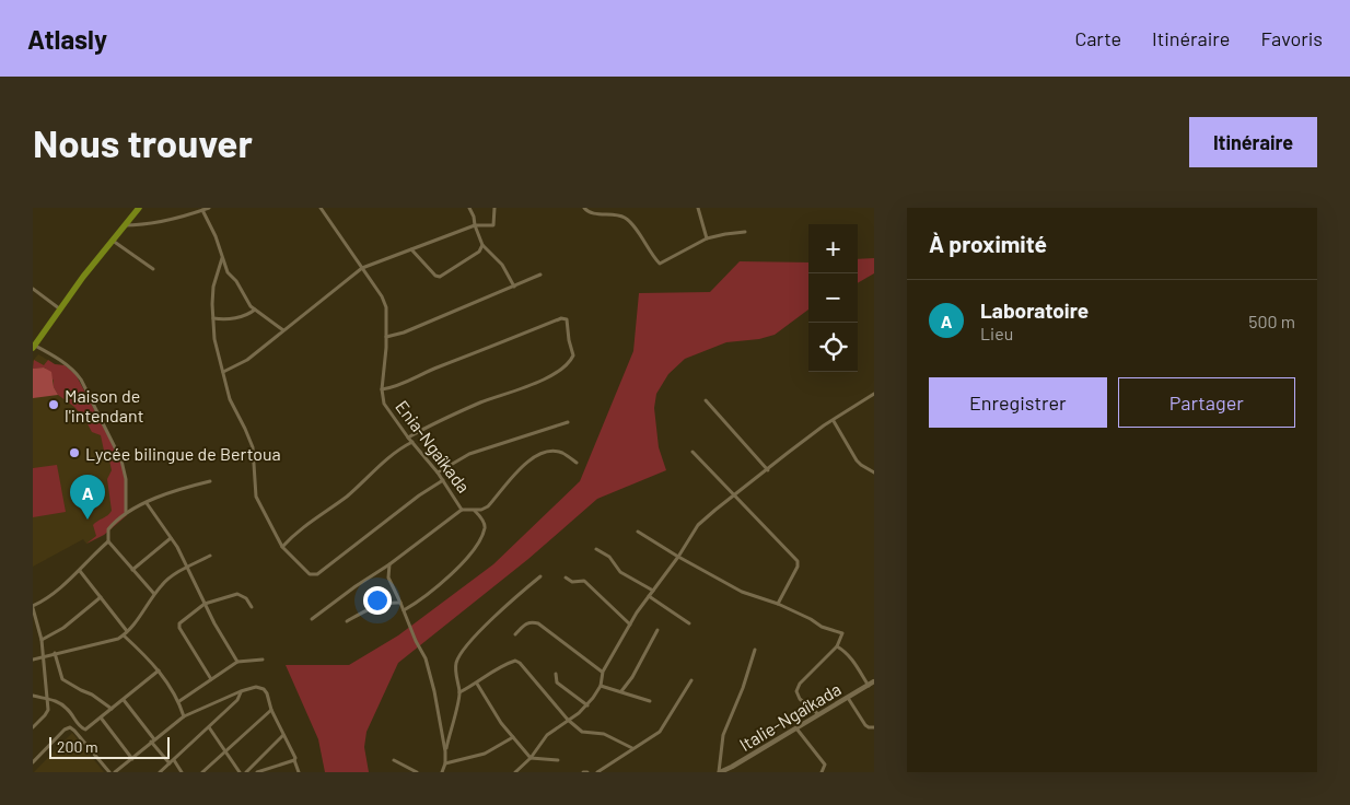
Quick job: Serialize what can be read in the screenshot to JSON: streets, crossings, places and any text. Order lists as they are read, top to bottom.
{
  "streets": {
    "street": ["Enia-Ngaîkada", "Italie-Ngaîkada"]
  },
  "places": ["Maison de l'intendant", "Lycée bilingue de Bertoua"],
  "scale_bar": "200 m",
  "page": {
    "header": "Atlasly",
    "nav": ["Carte", "Itinéraire", "Favoris"],
    "buttons": [
      "Itinéraire",
      ["Enregistrer", "Partager"]
    ],
    "title": "Nous trouver",
    "heading": "À proximité",
    "map_buttons": ["+", "−"],
    "list": [
      {
        "mark": "A",
        "name": "Laboratoire",
        "note": "Lieu",
        "value": "500 m"
      }
    ],
    "pins": "A",
    "scale": "200 m"
  }
}
